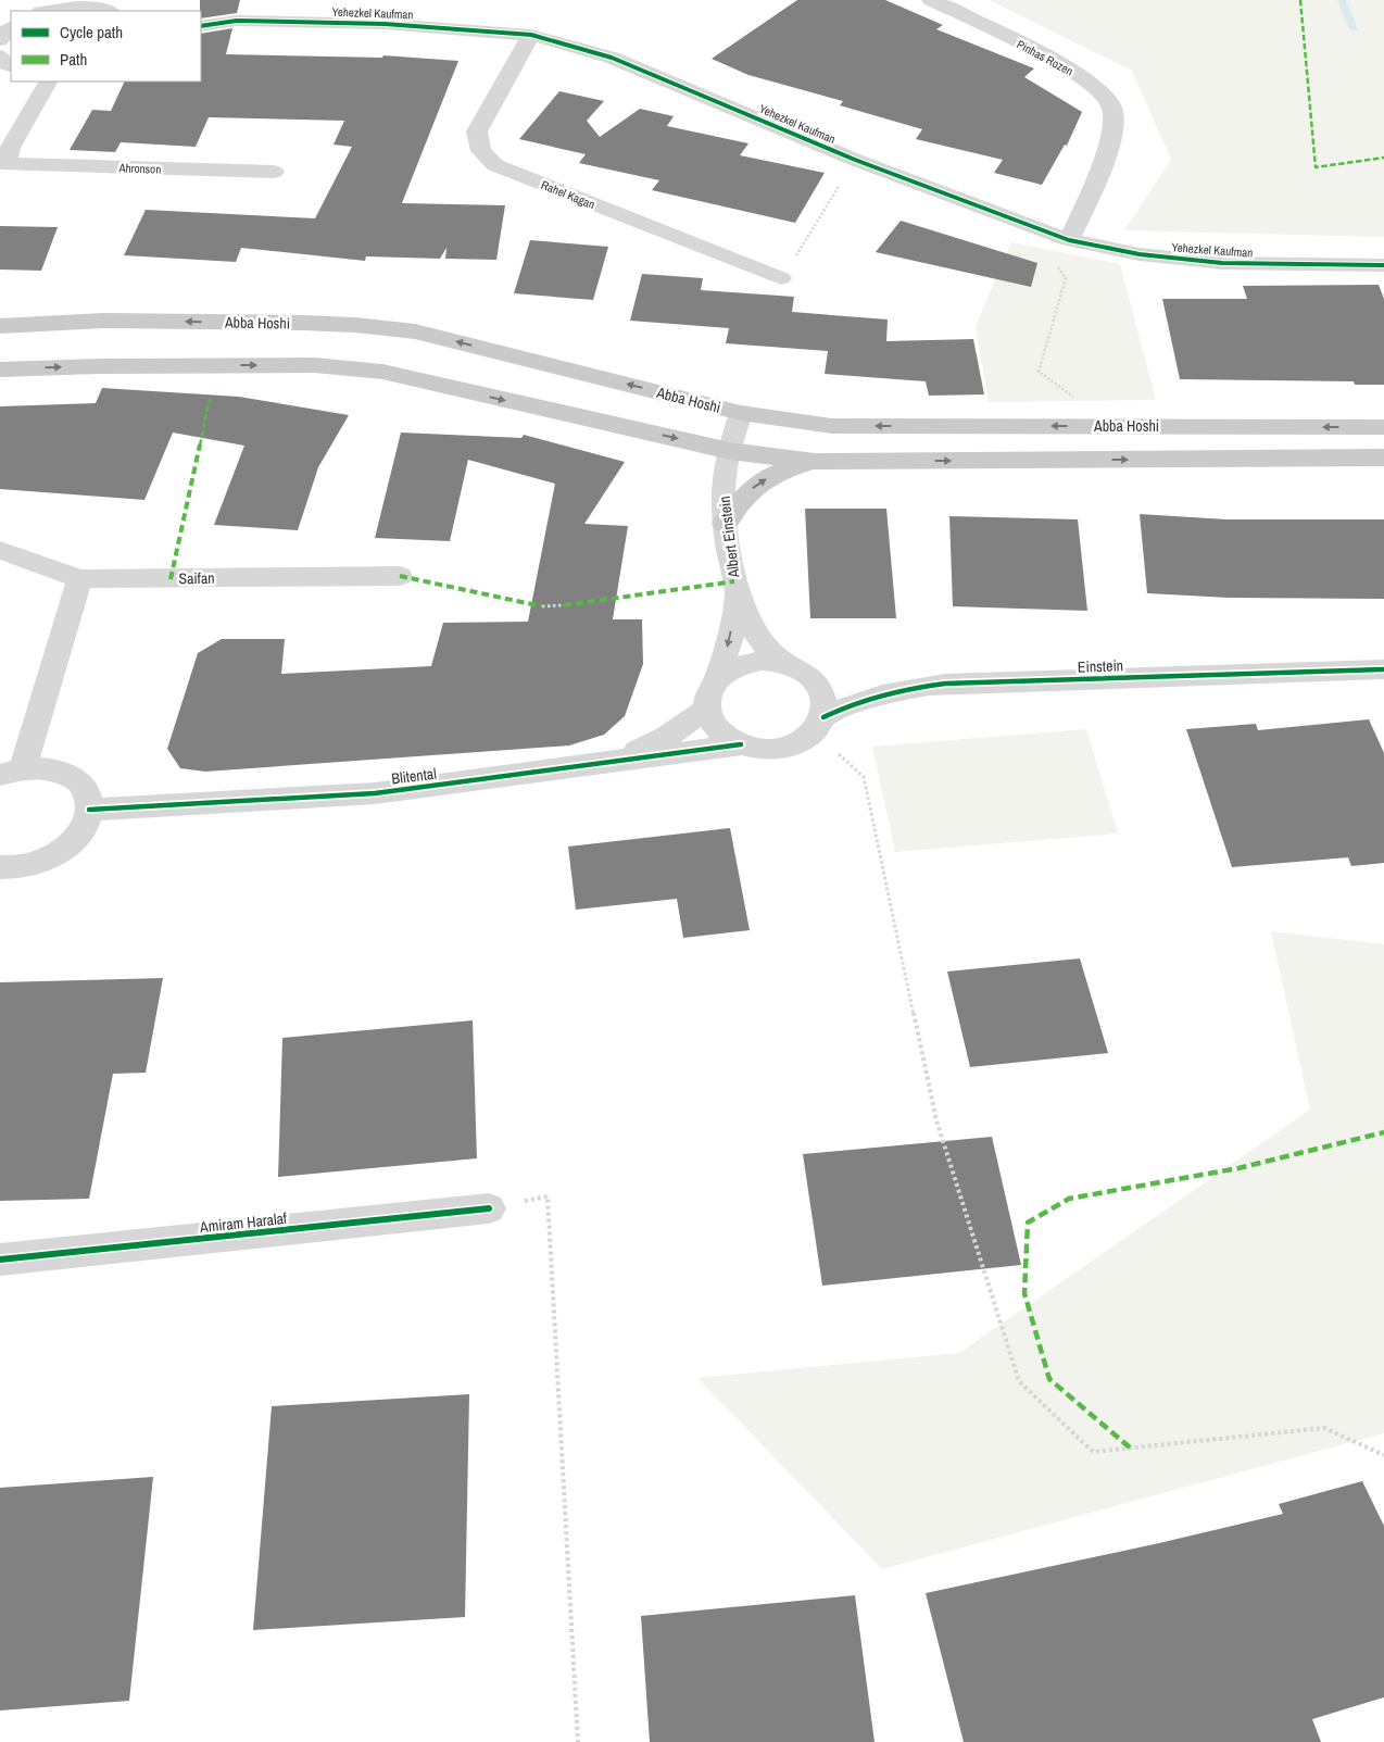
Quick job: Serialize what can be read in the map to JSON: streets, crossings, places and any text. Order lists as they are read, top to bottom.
{
  "streets": {
    "main road": ["Abba Hoshi"],
    "street": [
      "Yehezkel Kaufman",
      "Pinhas Rozen",
      "Ahronson",
      "Rahel Kagan",
      "Albert Einstein",
      "Saifan",
      "Einstein",
      "Blitental",
      "Amiram Haralaf"
    ]
  },
  "crossings": [
    ["Yehezkel Kaufman", "Pinhas Rozen"],
    ["Yehezkel Kaufman", "Rahel Kagan"],
    ["Abba Hoshi", "Albert Einstein"],
    ["Albert Einstein", "Einstein"],
    ["Albert Einstein", "Blitental"],
    ["Einstein", "Blitental"]
  ],
  "legend": ["Cycle path", "Path"]
}
